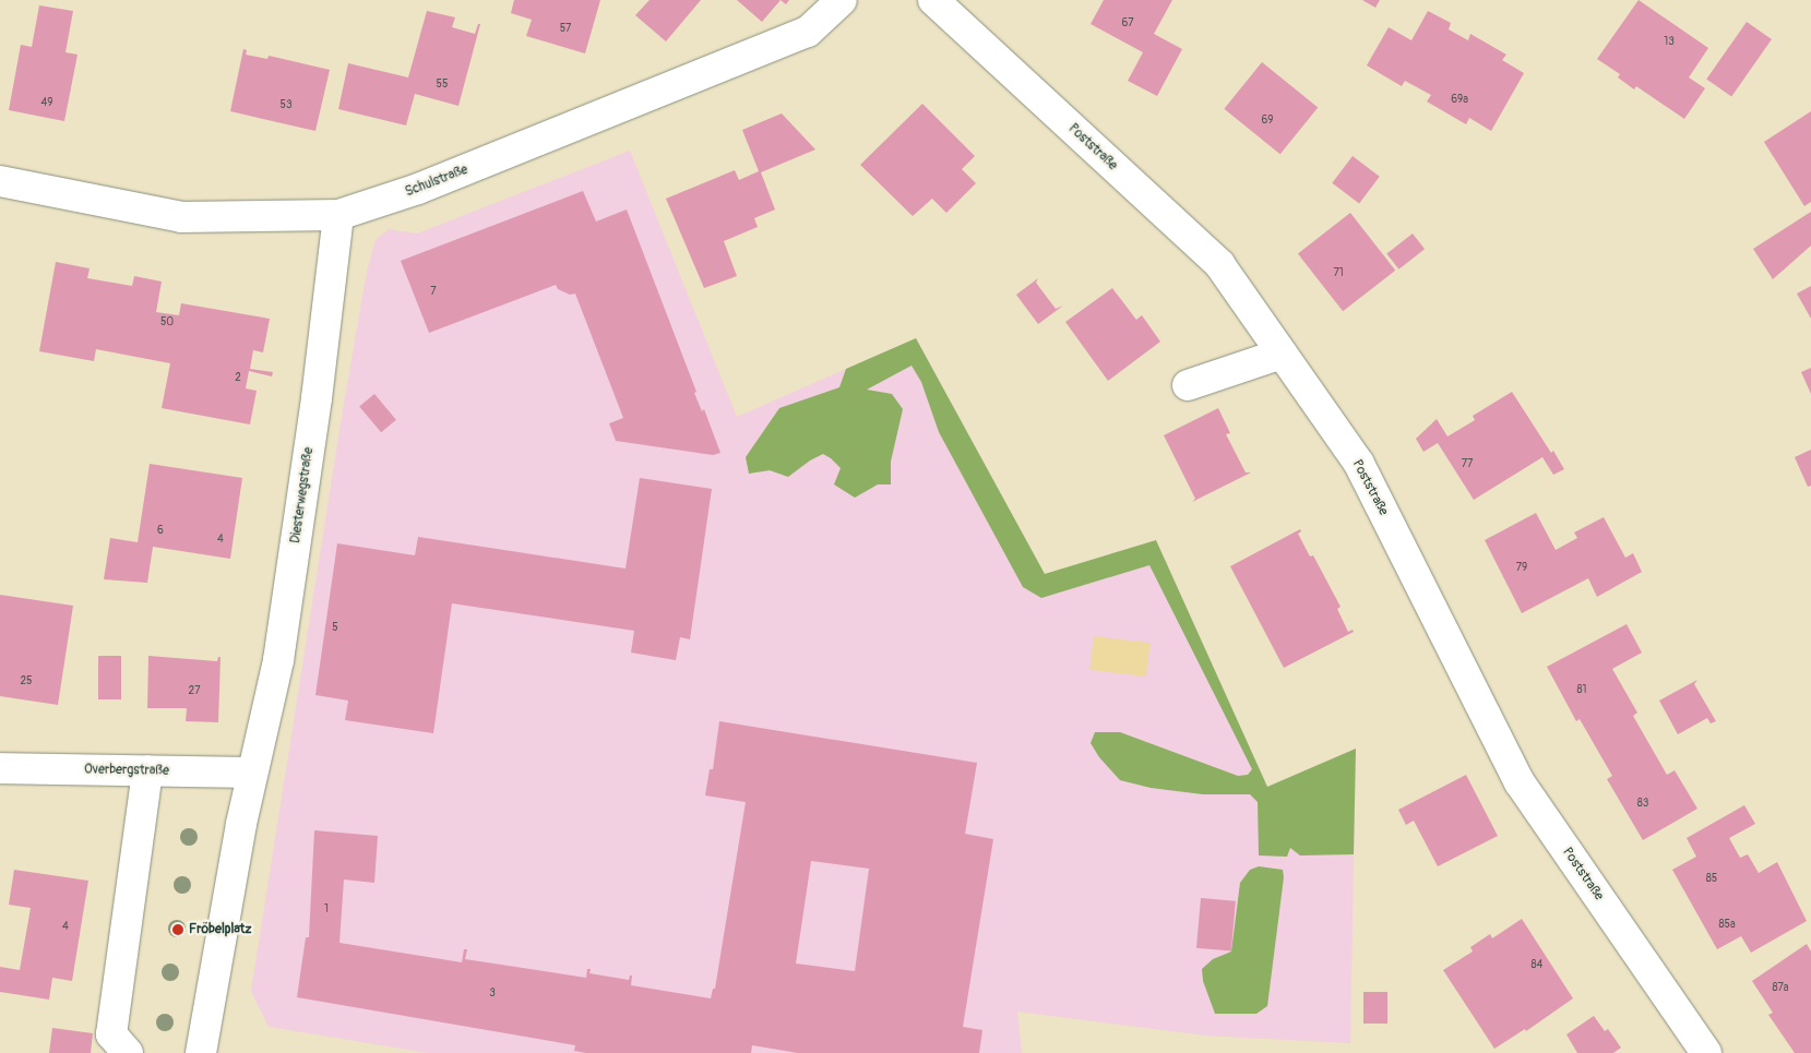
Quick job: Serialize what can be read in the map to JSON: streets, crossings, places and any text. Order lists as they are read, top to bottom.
{
  "streets": {
    "street": [
      "Poststraße",
      "Schulstraße",
      "Diesterwegstraße",
      "Overbergstraße"
    ]
  },
  "crossings": [
    ["Schulstraße", "Diesterwegstraße"],
    ["Diesterwegstraße", "Overbergstraße"]
  ],
  "places": ["Fröbelplatz"],
  "house_numbers": [
    "67",
    "57",
    "13",
    "55",
    "69a",
    "49",
    "53",
    "69",
    "71",
    "7",
    "50",
    "2",
    "77",
    "6",
    "4",
    "79",
    "5",
    "25",
    "81",
    "27",
    "83",
    "85",
    "1",
    "85a",
    "4",
    "84",
    "87a",
    "3"
  ]
}
